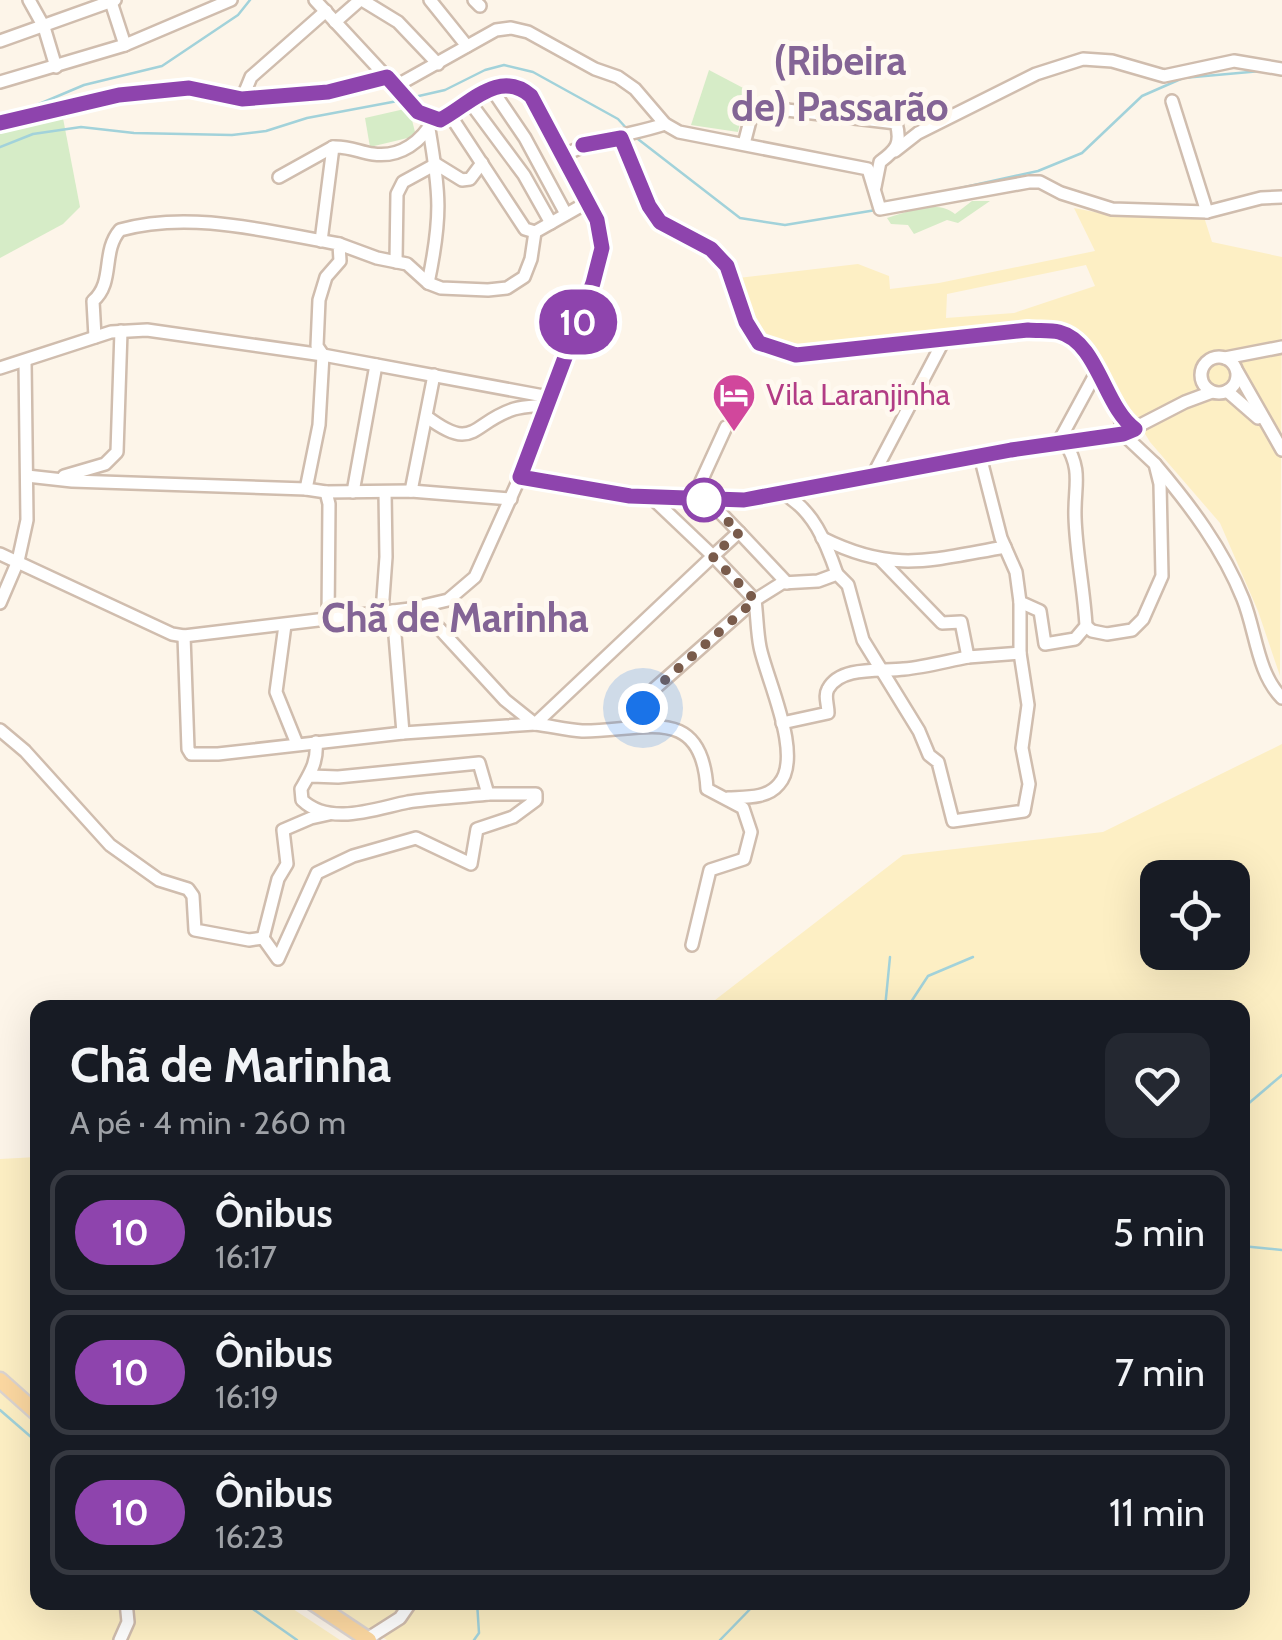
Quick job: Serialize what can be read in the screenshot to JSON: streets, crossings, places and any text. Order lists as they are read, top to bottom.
{
  "districts": ["(Ribeira de) Passarão", "Chã de Marinha"],
  "places": {
    "hotel": ["Vila Laranjinha"]
  },
  "lines": ["bus line 10"],
  "page": {
    "on_map": "10",
    "heading": ["Chã de Marinha", "A pé · 4 min · 260 m"],
    "list": [
      {
        "mark": "10",
        "name": "Ônibus",
        "note": "16:17",
        "value": "5 min"
      },
      {
        "mark": "10",
        "name": "Ônibus",
        "note": "16:19",
        "value": "7 min"
      },
      {
        "mark": "10",
        "name": "Ônibus",
        "note": "16:23",
        "value": "11 min"
      }
    ]
  }
}
